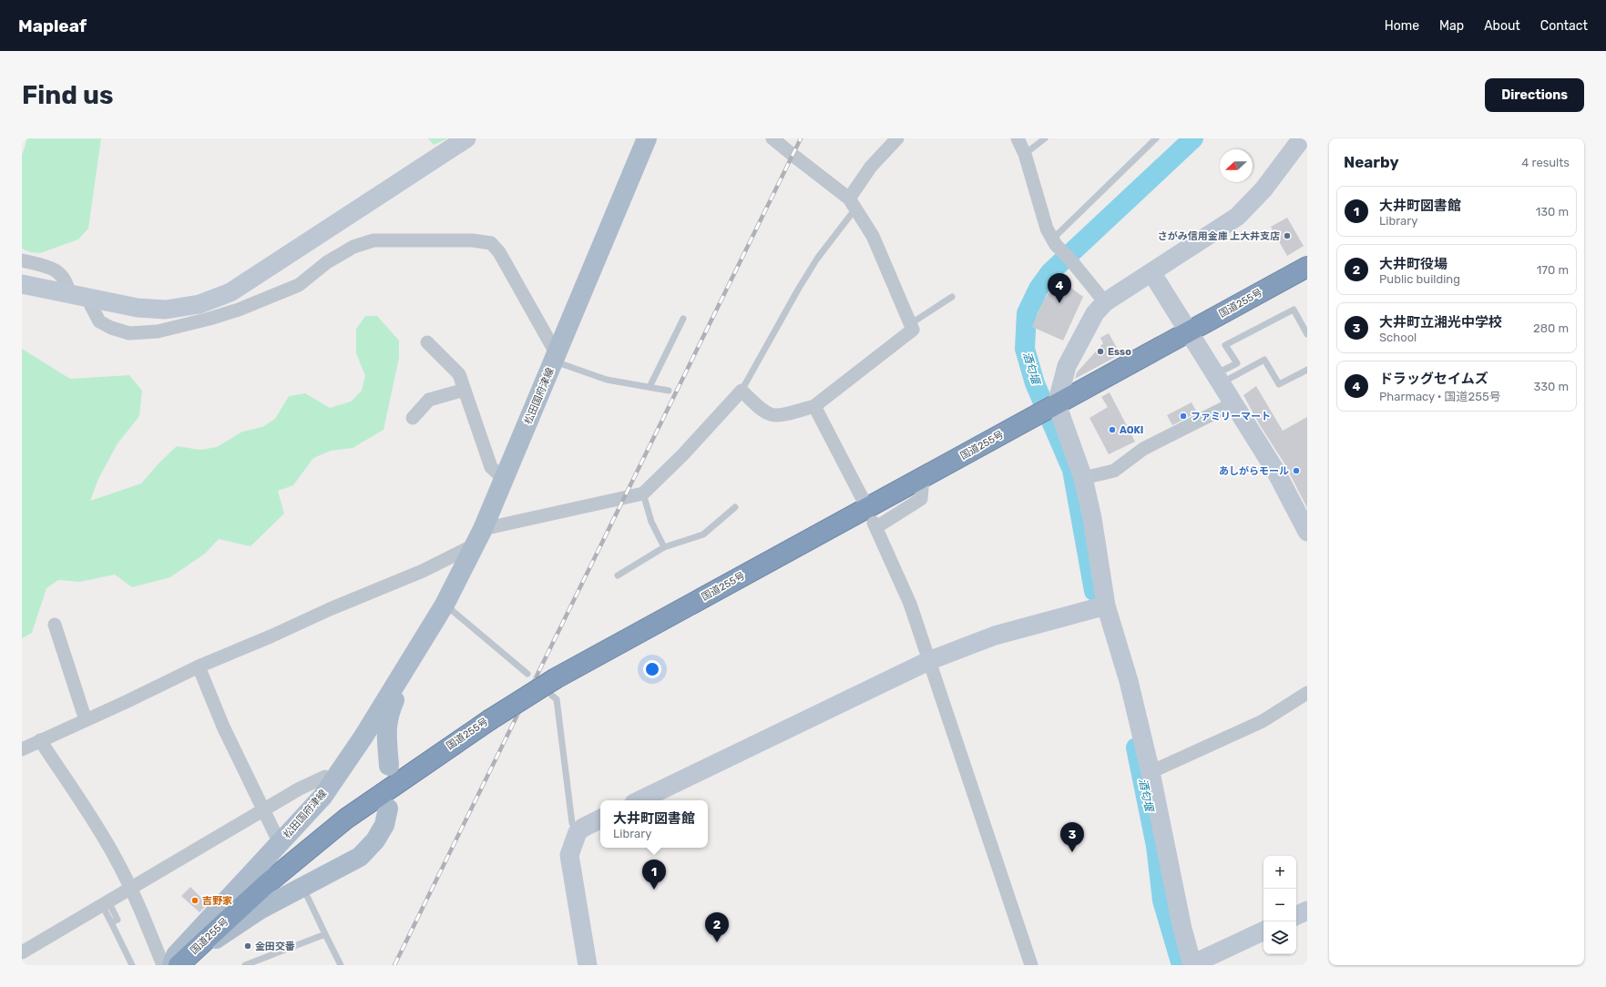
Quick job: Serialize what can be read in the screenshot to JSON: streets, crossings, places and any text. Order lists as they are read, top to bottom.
{
  "streets": {
    "highway": ["国道255号"],
    "main road": ["松田国府津線"]
  },
  "crossings": [
    ["国道255号", "松田国府津線"]
  ],
  "water": ["酒匂堰"],
  "places": [
    "さがみ信用金庫 上大井支店",
    "Esso",
    "ファミリーマート",
    "AOKI",
    "あしがらモール",
    "吉野家",
    "金田交番"
  ],
  "north": "left",
  "page": {
    "header": "Mapleaf",
    "nav": [
      "Home",
      "Map",
      "About",
      "Contact"
    ],
    "buttons": "Directions",
    "title": "Find us",
    "heading": ["Nearby", "4 results"],
    "list": [
      {
        "mark": "1",
        "name": "大井町図書館",
        "note": "Library",
        "value": "130 m"
      },
      {
        "mark": "2",
        "name": "大井町役場",
        "note": "Public building",
        "value": "170 m"
      },
      {
        "mark": "3",
        "name": "大井町立湘光中学校",
        "note": "School",
        "value": "280 m"
      },
      {
        "mark": "4",
        "name": "ドラッグセイムズ",
        "note": "Pharmacy · 国道255号",
        "value": "330 m"
      }
    ],
    "pins": [
      "4",
      "3",
      "1",
      "2"
    ],
    "popup": ["大井町図書館", "Library"],
    "map_buttons": ["+", "−"]
  }
}
